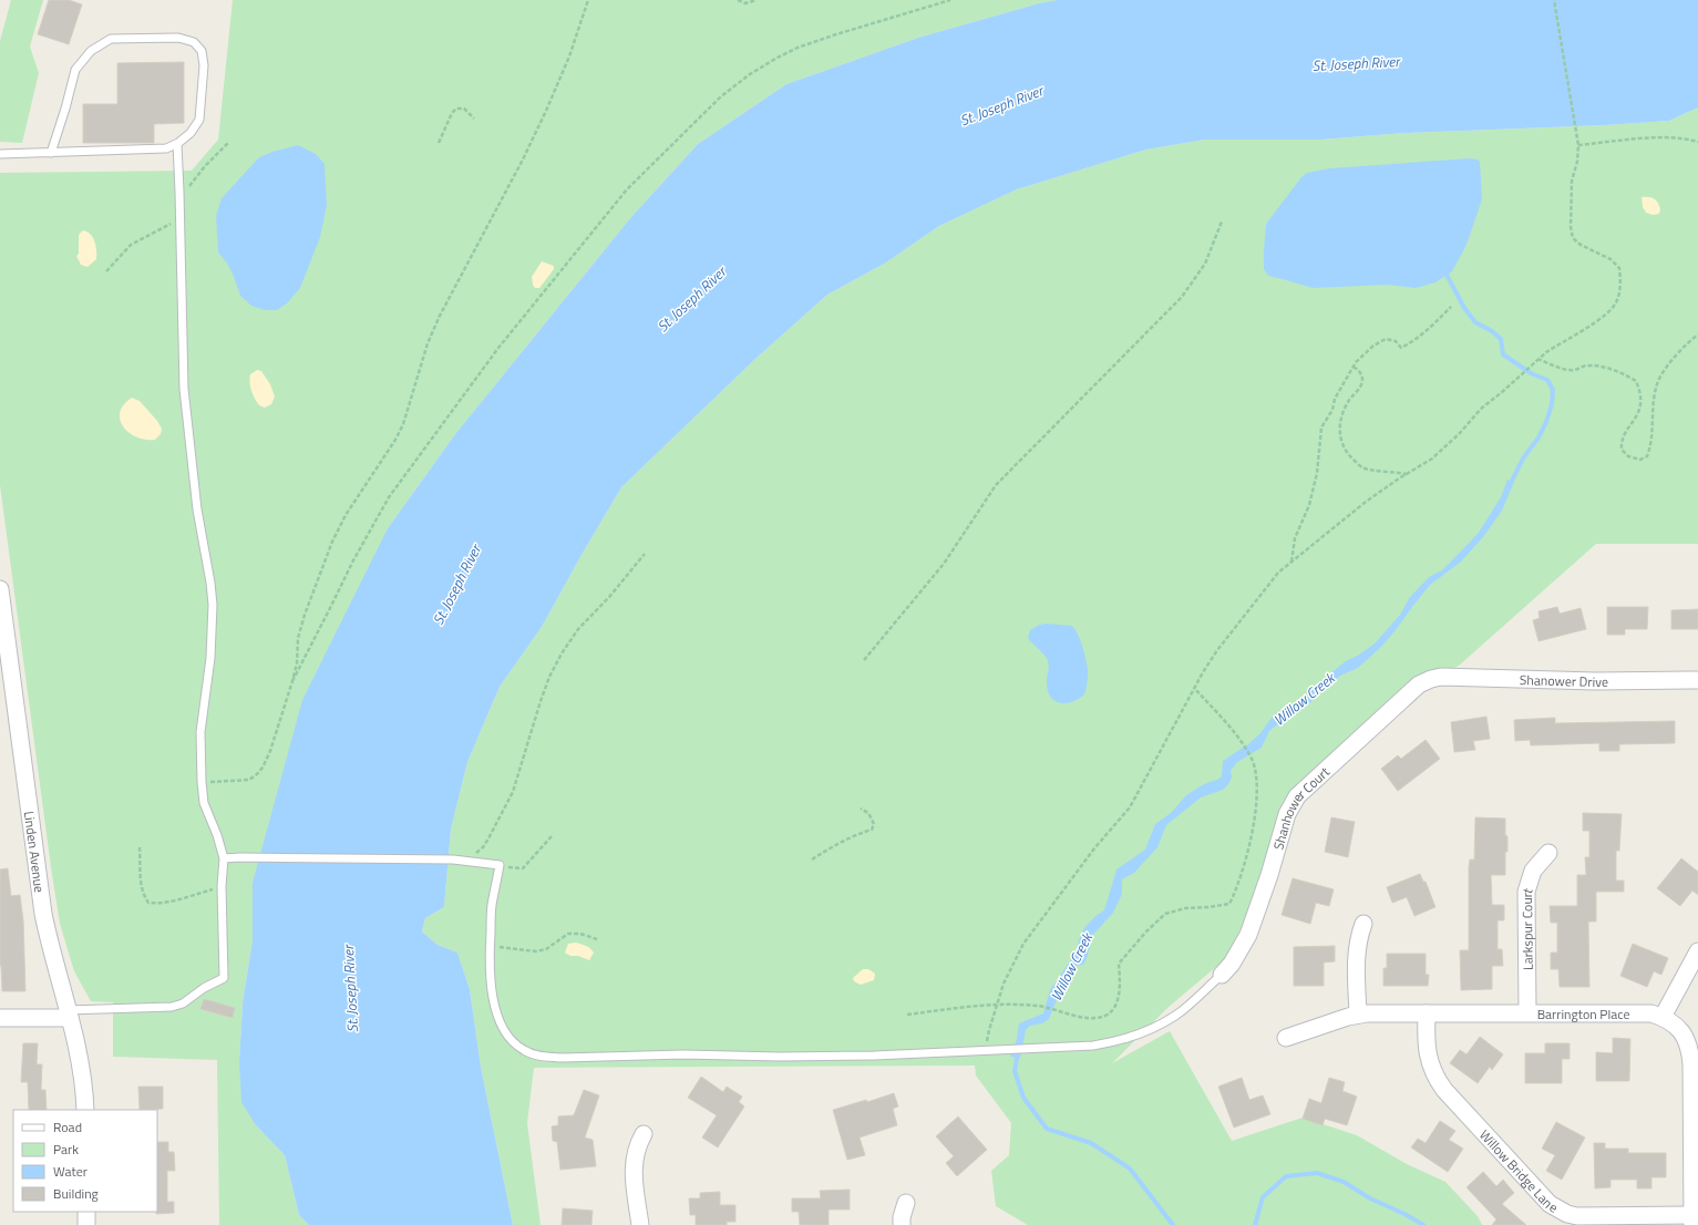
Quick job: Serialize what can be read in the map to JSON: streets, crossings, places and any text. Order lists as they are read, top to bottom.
{
  "streets": {
    "street": [
      "Shanower Drive",
      "Shanhower Court",
      "Linden Avenue",
      "Larkspur Court",
      "Barrington Place",
      "Willow Bridge Lane"
    ]
  },
  "crossings": [
    ["Shanower Drive", "Shanhower Court"],
    ["Larkspur Court", "Barrington Place"],
    ["Barrington Place", "Willow Bridge Lane"]
  ],
  "water": ["St. Joseph River", "Willow Creek"],
  "legend": [
    "Road",
    "Park",
    "Water",
    "Building"
  ]
}
